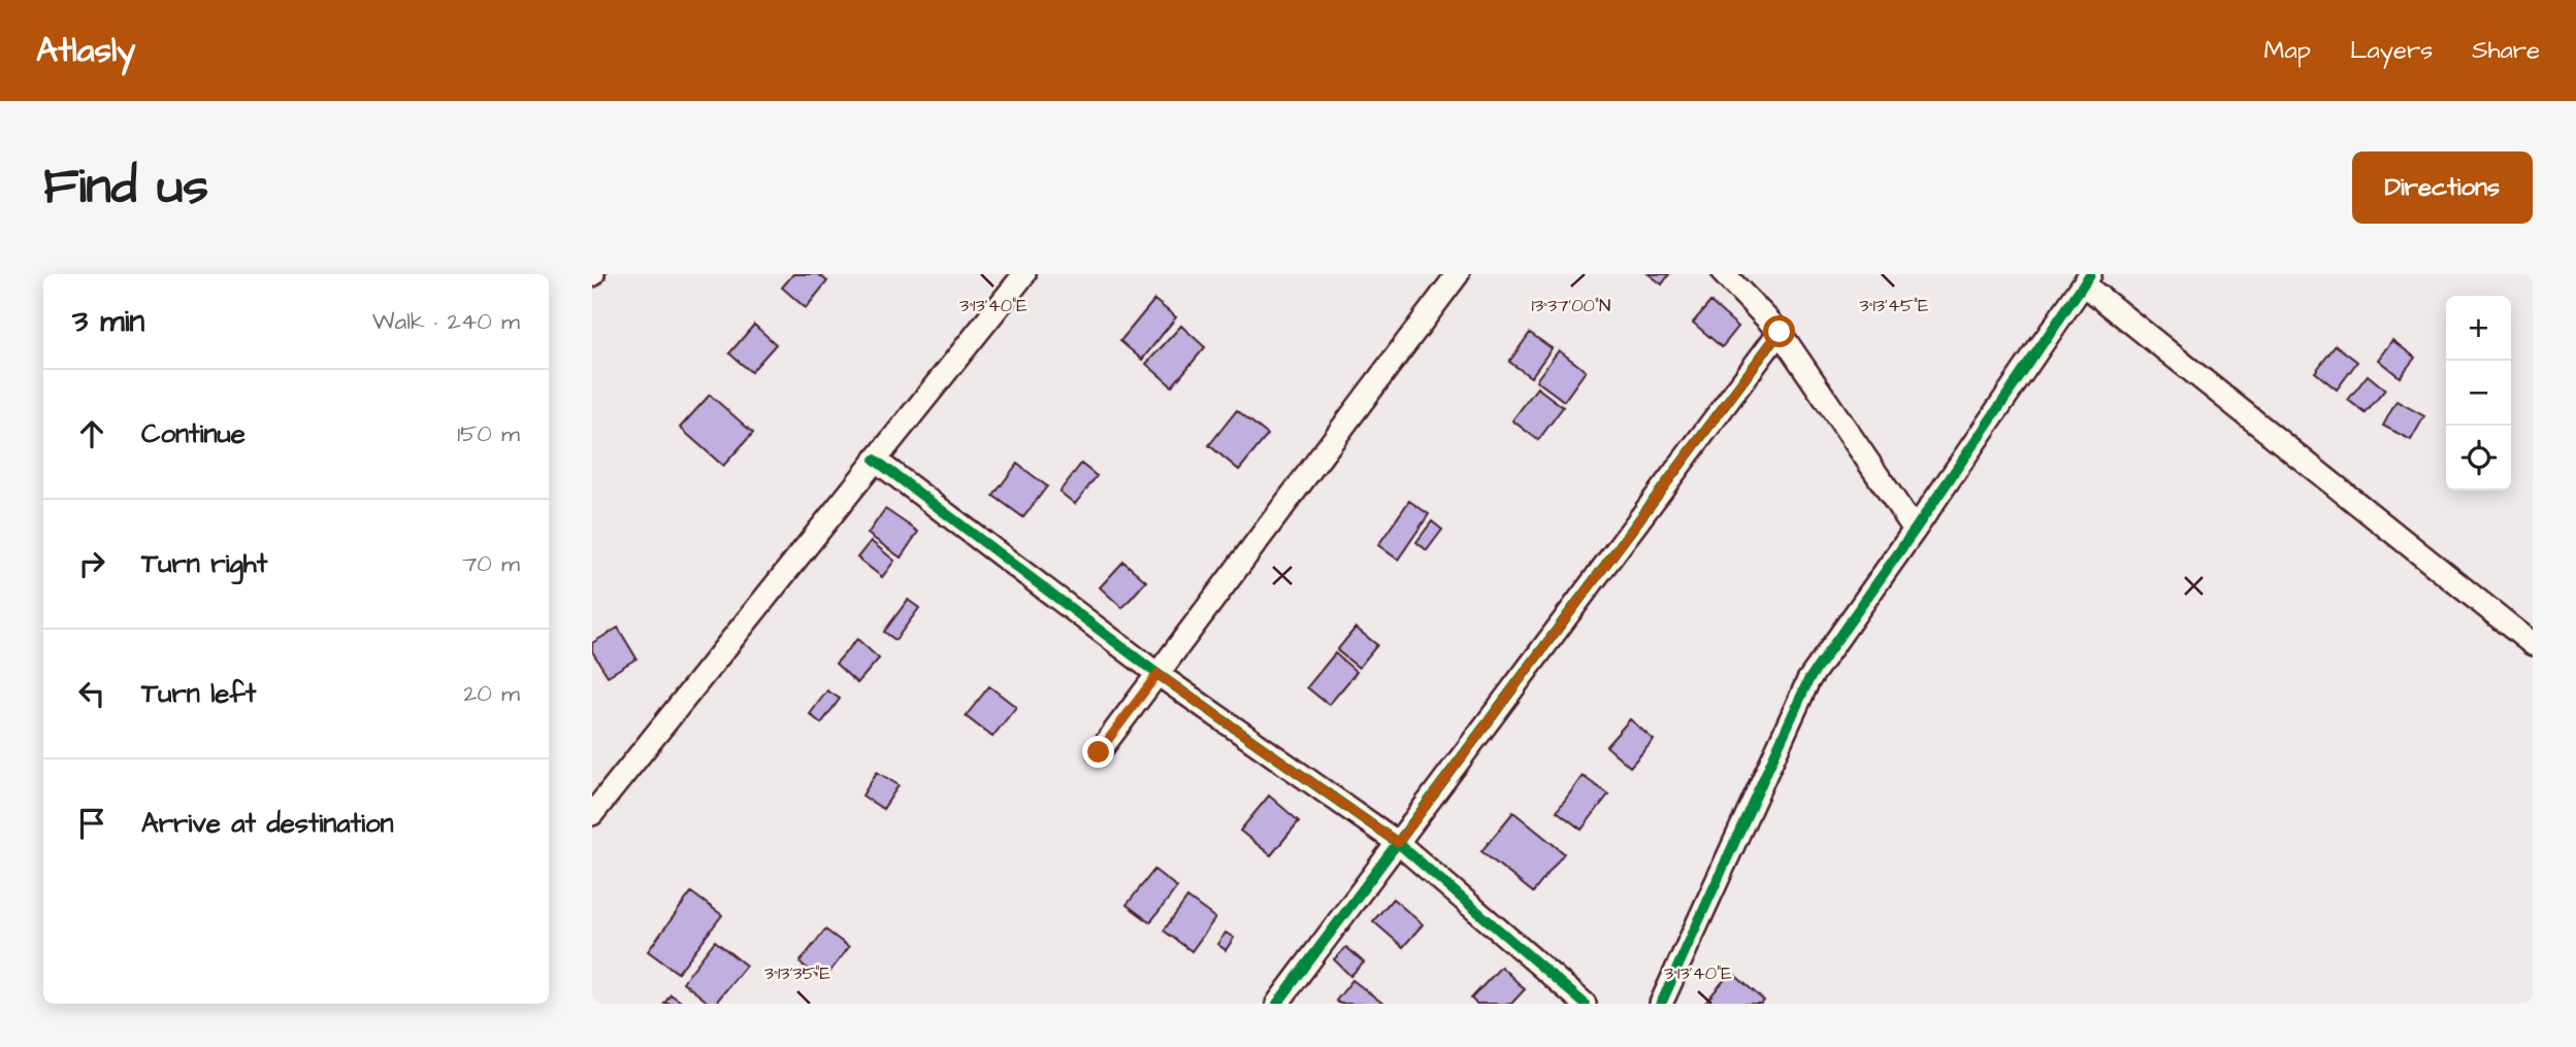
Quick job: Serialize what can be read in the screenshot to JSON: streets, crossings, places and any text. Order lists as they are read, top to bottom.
{
  "page": {
    "header": "Atlasly",
    "nav": ["Map", "Layers", "Share"],
    "buttons": "Directions",
    "title": "Find us",
    "heading": ["3 min", "Walk · 240 m"],
    "map_buttons": ["+", "−"],
    "list": [
      ["Continue", "150 m"],
      ["Turn right", "70 m"],
      ["Turn left", "20 m"],
      "Arrive at destination"
    ]
  },
  "coordinates": [
    "3°13'40\"E",
    "13°37'00\"N",
    "3°13'45\"E",
    "3°13'35\"E"
  ]
}
